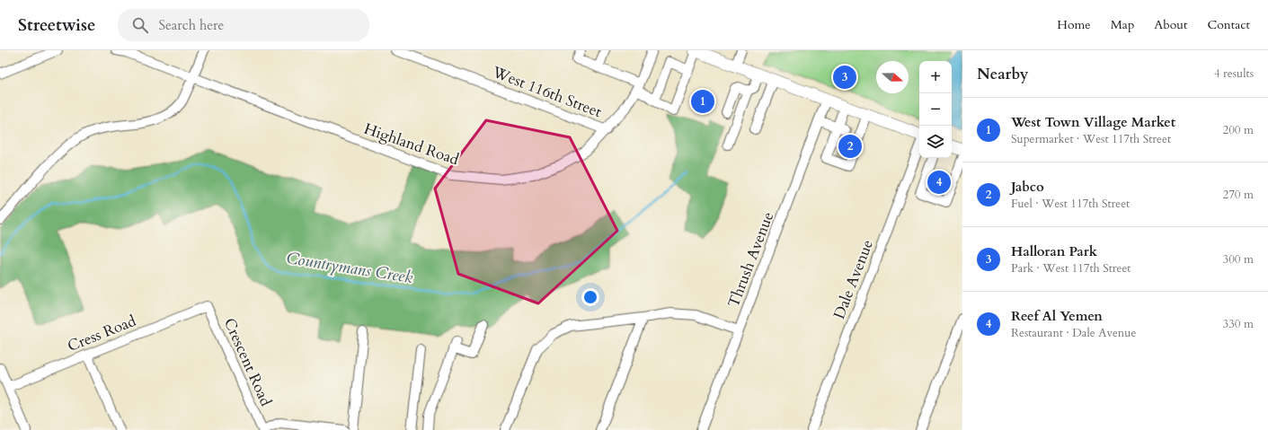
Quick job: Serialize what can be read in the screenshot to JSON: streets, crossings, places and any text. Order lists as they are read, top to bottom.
{
  "streets": {
    "street": [
      "West 116th Street",
      "Highland Road",
      "Thrush Avenue",
      "Dale Avenue",
      "Cress Road",
      "Crescent Road"
    ]
  },
  "crossings": [
    ["West 116th Street", "Highland Road"],
    ["Cress Road", "Crescent Road"]
  ],
  "water": ["Countrymans Creek"],
  "north": "right",
  "page": {
    "header": "Streetwise",
    "search": "Search here",
    "nav": [
      "Home",
      "Map",
      "About",
      "Contact"
    ],
    "heading": ["Nearby", "4 results"],
    "map_buttons": ["+", "−"],
    "pins": [
      "3",
      "1",
      "2",
      "4"
    ],
    "list": [
      {
        "mark": "1",
        "name": "West Town Village Market",
        "note": "Supermarket · West 117th Street",
        "value": "200 m"
      },
      {
        "mark": "2",
        "name": "Jabco",
        "note": "Fuel · West 117th Street",
        "value": "270 m"
      },
      {
        "mark": "3",
        "name": "Halloran Park",
        "note": "Park · West 117th Street",
        "value": "300 m"
      },
      {
        "mark": "4",
        "name": "Reef Al Yemen",
        "note": "Restaurant · Dale Avenue",
        "value": "330 m"
      }
    ]
  }
}
